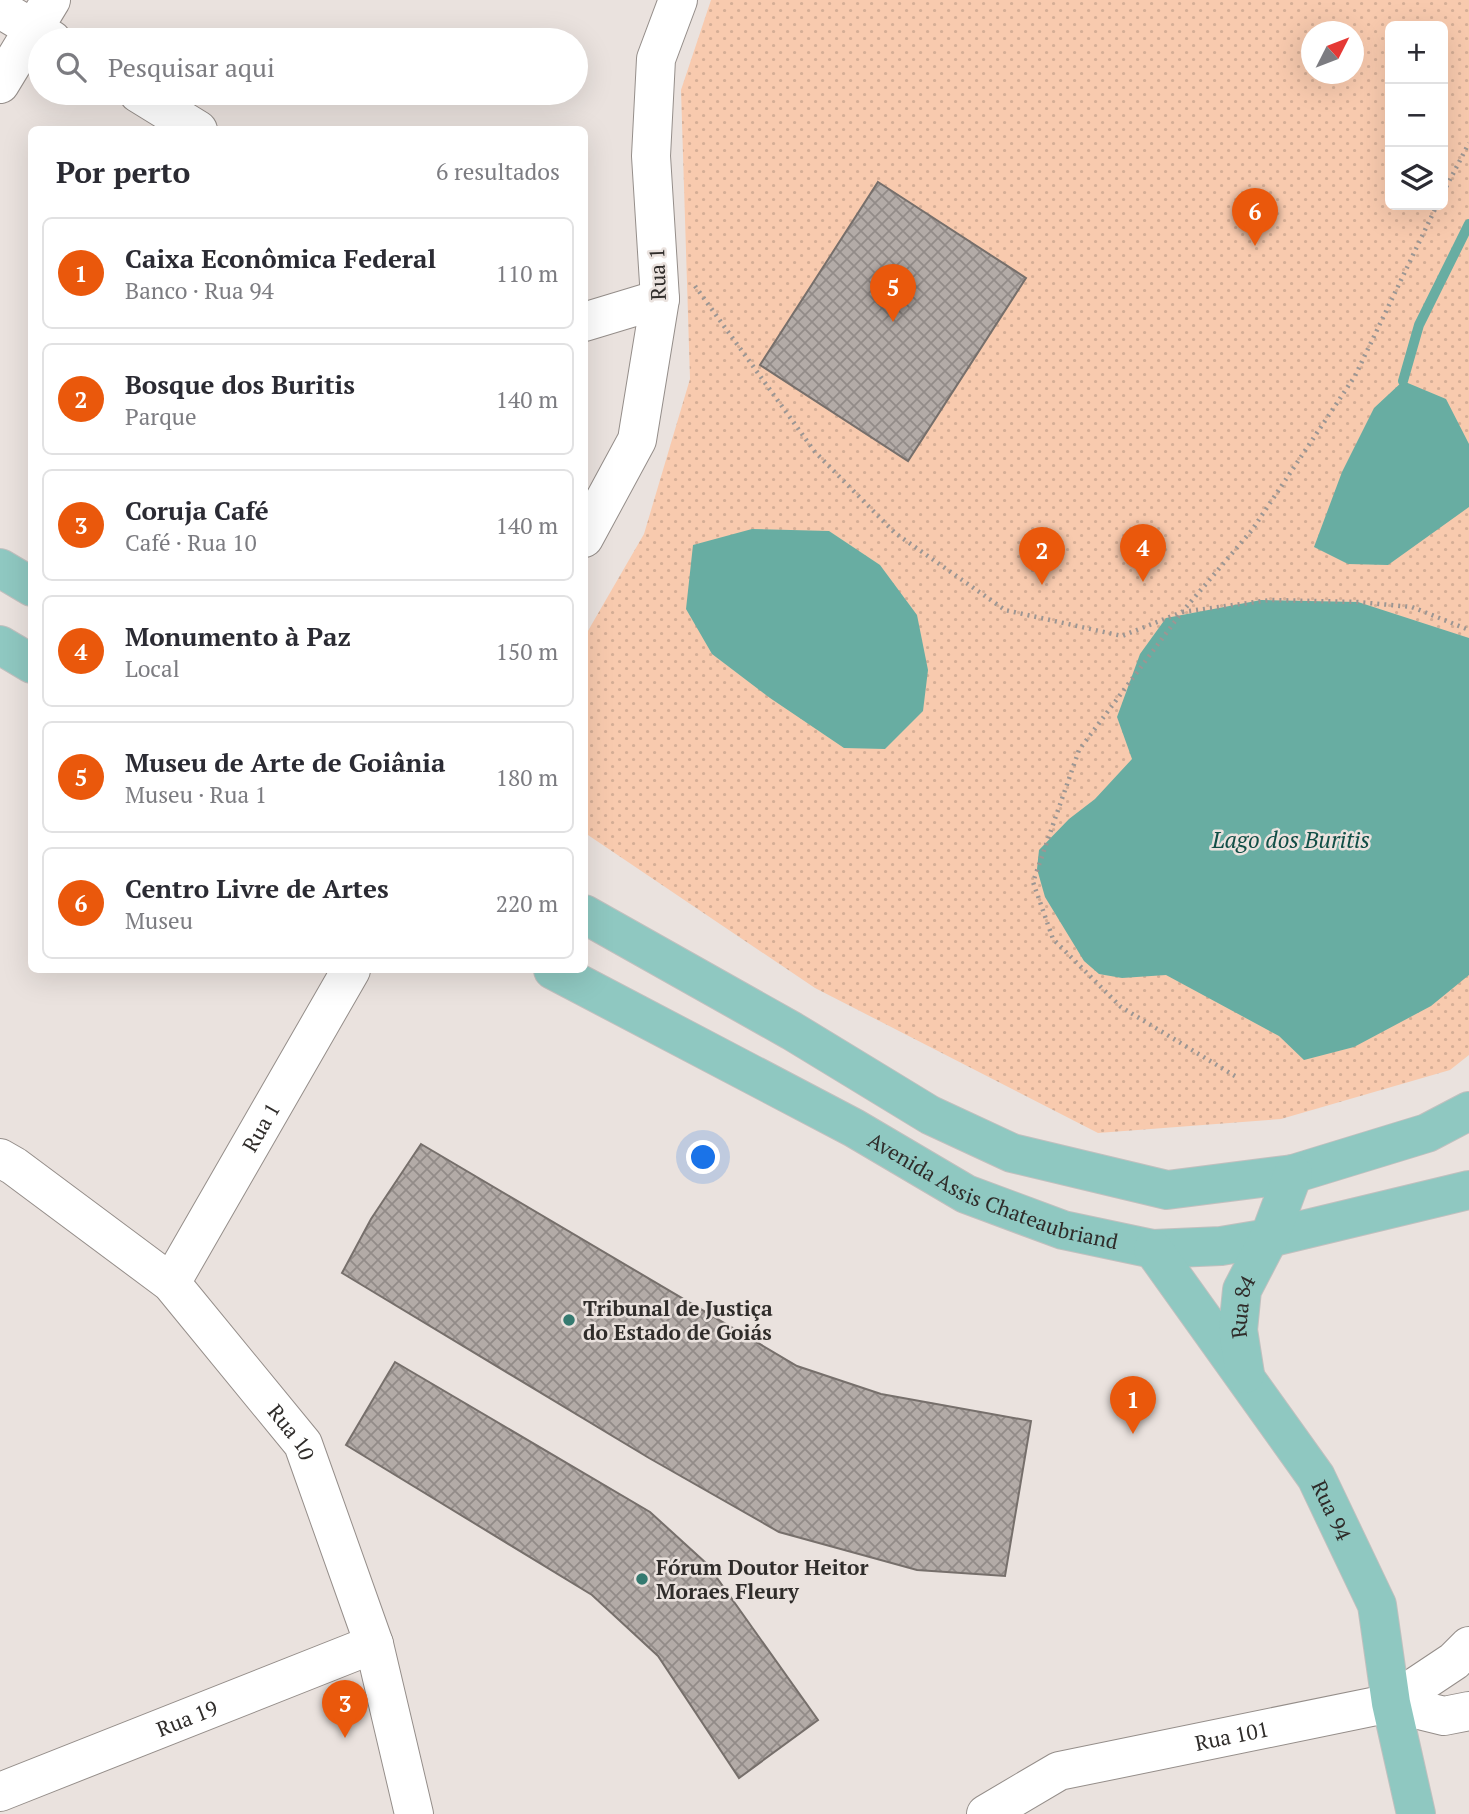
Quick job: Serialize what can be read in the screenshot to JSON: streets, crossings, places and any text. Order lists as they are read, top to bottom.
{
  "streets": {
    "main road": ["Avenida Assis Chateaubriand", "Rua 84", "Rua 94"],
    "street": [
      "Rua 1",
      "Rua 10",
      "Rua 19",
      "Rua 101"
    ]
  },
  "crossings": [
    ["Rua 1", "Rua 10"],
    ["Avenida Assis Chateaubriand", "Rua 84"],
    ["Avenida Assis Chateaubriand", "Rua 94"],
    ["Rua 84", "Rua 94"],
    ["Rua 10", "Rua 19"],
    ["Rua 94", "Rua 101"]
  ],
  "water": ["Lago dos Buritis"],
  "places": ["Tribunal de Justiça do Estado de Goiás", "Fórum Doutor Heitor Moraes Fleury"],
  "north": "top right",
  "page": {
    "map_buttons": ["+", "−"],
    "search": "Pesquisar aqui",
    "heading": ["Por perto", "6 resultados"],
    "pins": [
      "6",
      "5",
      "4",
      "2",
      "1",
      "3"
    ],
    "list": [
      {
        "mark": "1",
        "name": "Caixa Econômica Federal",
        "note": "Banco · Rua 94",
        "value": "110 m"
      },
      {
        "mark": "2",
        "name": "Bosque dos Buritis",
        "note": "Parque",
        "value": "140 m"
      },
      {
        "mark": "3",
        "name": "Coruja Café",
        "note": "Café · Rua 10",
        "value": "140 m"
      },
      {
        "mark": "4",
        "name": "Monumento à Paz",
        "note": "Local",
        "value": "150 m"
      },
      {
        "mark": "5",
        "name": "Museu de Arte de Goiânia",
        "note": "Museu · Rua 1",
        "value": "180 m"
      },
      {
        "mark": "6",
        "name": "Centro Livre de Artes",
        "note": "Museu",
        "value": "220 m"
      }
    ]
  }
}
